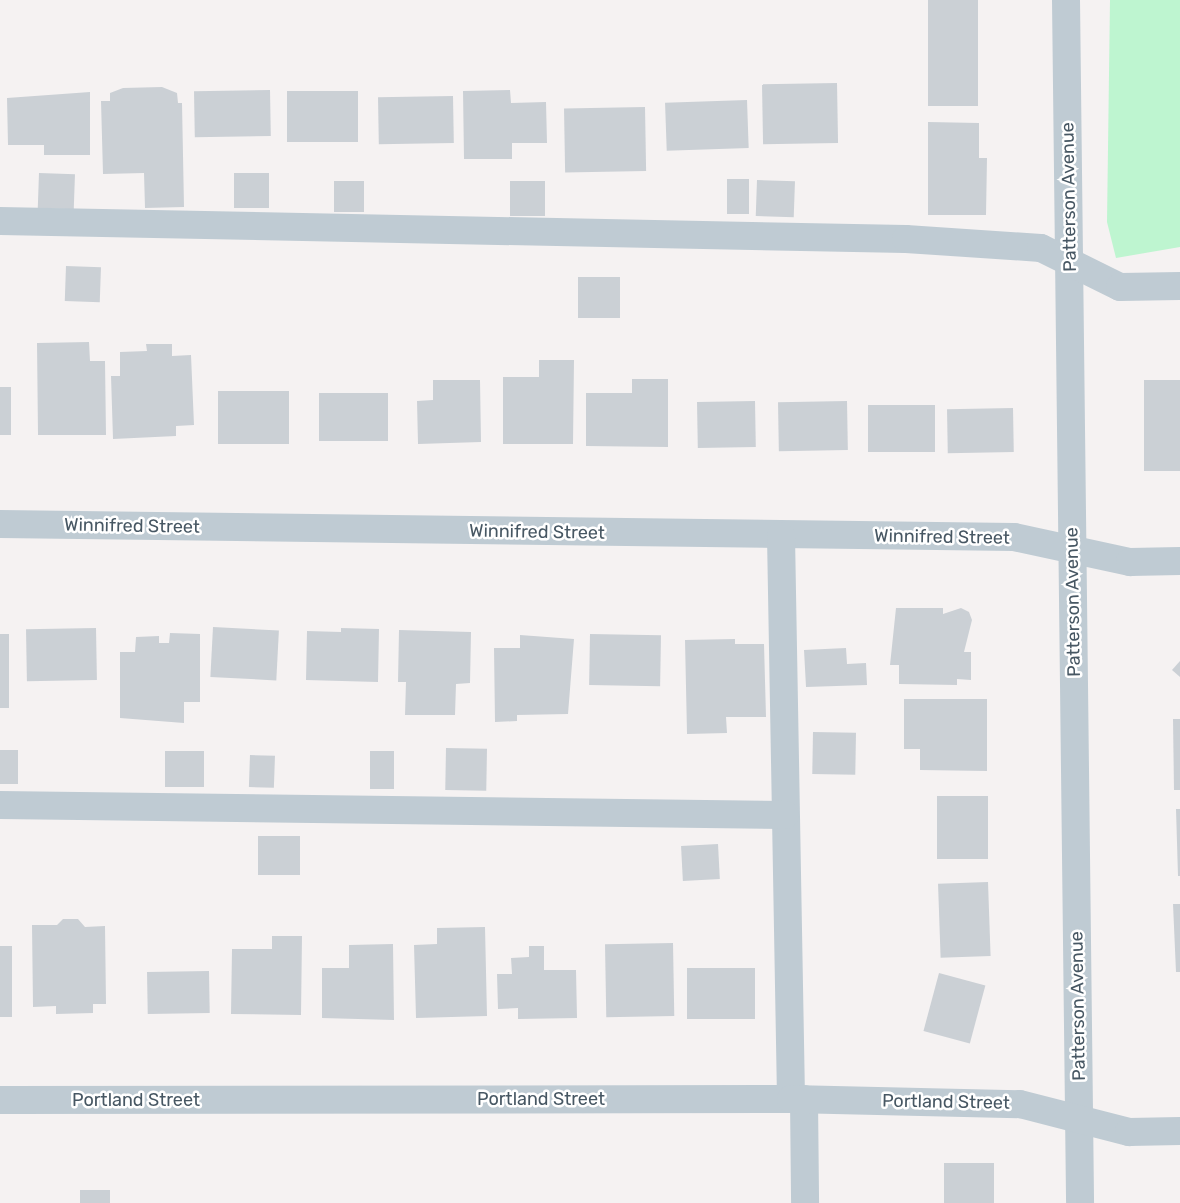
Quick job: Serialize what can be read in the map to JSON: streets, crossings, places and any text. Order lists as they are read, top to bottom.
{
  "streets": {
    "street": ["Patterson Avenue", "Winnifred Street", "Portland Street"]
  },
  "crossings": [
    ["Patterson Avenue", "Winnifred Street"],
    ["Patterson Avenue", "Portland Street"]
  ]
}
